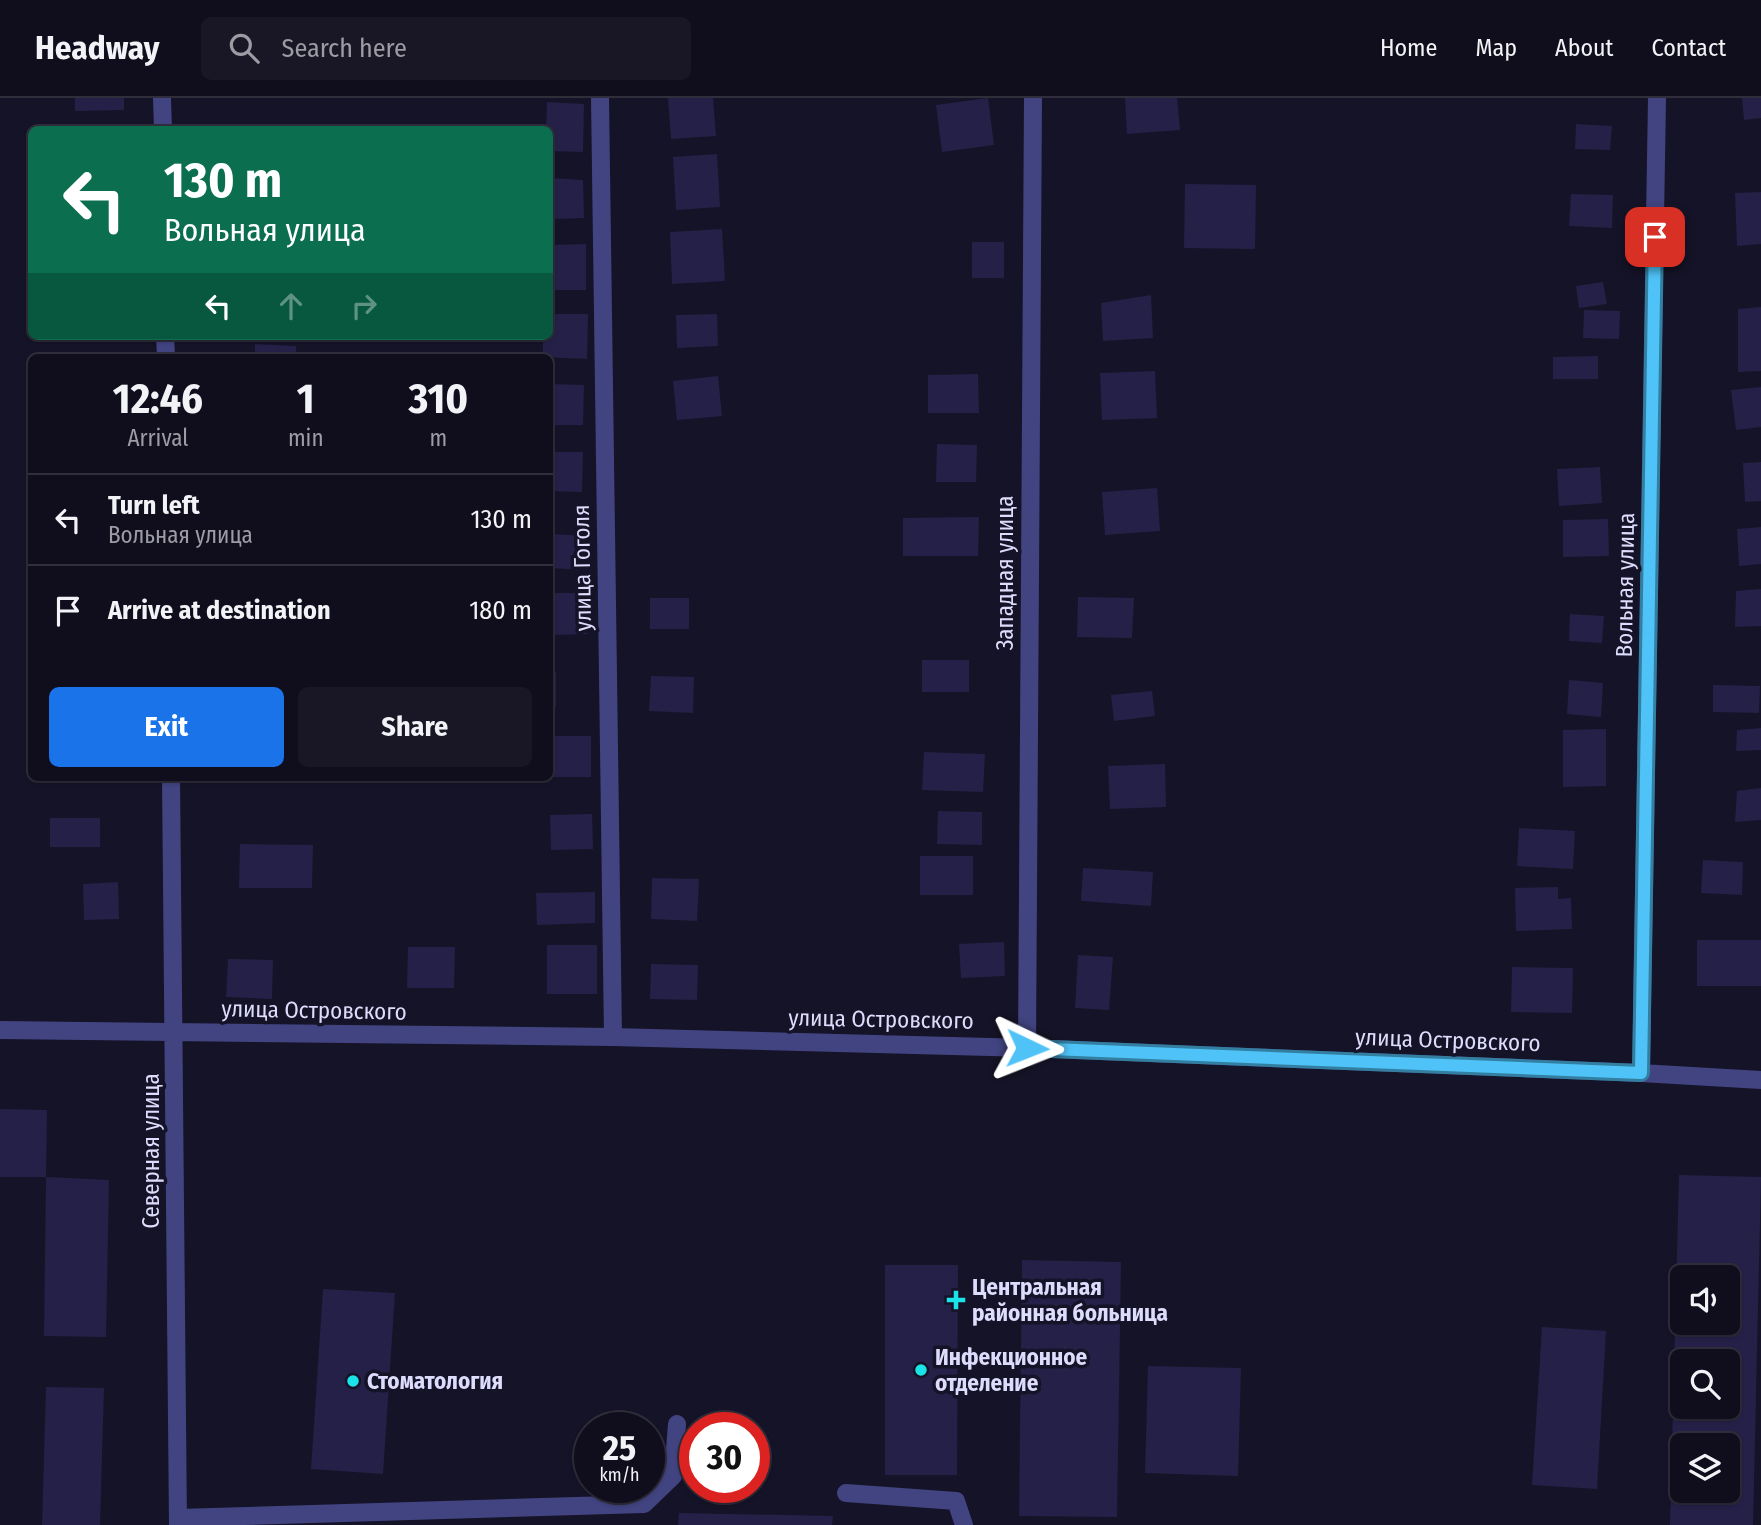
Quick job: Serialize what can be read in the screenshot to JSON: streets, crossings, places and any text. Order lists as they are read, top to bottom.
{
  "streets": {
    "street": [
      "улица Гоголя",
      "Западная улица",
      "Вольная улица",
      "улица Островского",
      "Северная улица"
    ]
  },
  "crossings": [
    ["улица Гоголя", "улица Островского"],
    ["Западная улица", "улица Островского"],
    ["Вольная улица", "улица Островского"],
    ["улица Островского", "Северная улица"]
  ],
  "places": {
    "health": ["Центральная районная больница"],
    "other": ["Инфекционное отделение", "Стоматология"]
  },
  "page": {
    "header": "Headway",
    "search": "Search here",
    "nav": [
      "Home",
      "Map",
      "About",
      "Contact"
    ],
    "turn": ["130 m", "Вольная улица"],
    "eta": [
      "12:46",
      "Arrival",
      "1",
      "min",
      "310",
      "m"
    ],
    "list": [
      {
        "name": "Turn left",
        "note": "Вольная улица",
        "value": "130 m"
      },
      {
        "name": "Arrive at destination",
        "value": "180 m"
      }
    ],
    "buttons": ["Exit", "Share"],
    "speed": "25 km/h",
    "limit": "30"
  }
}
